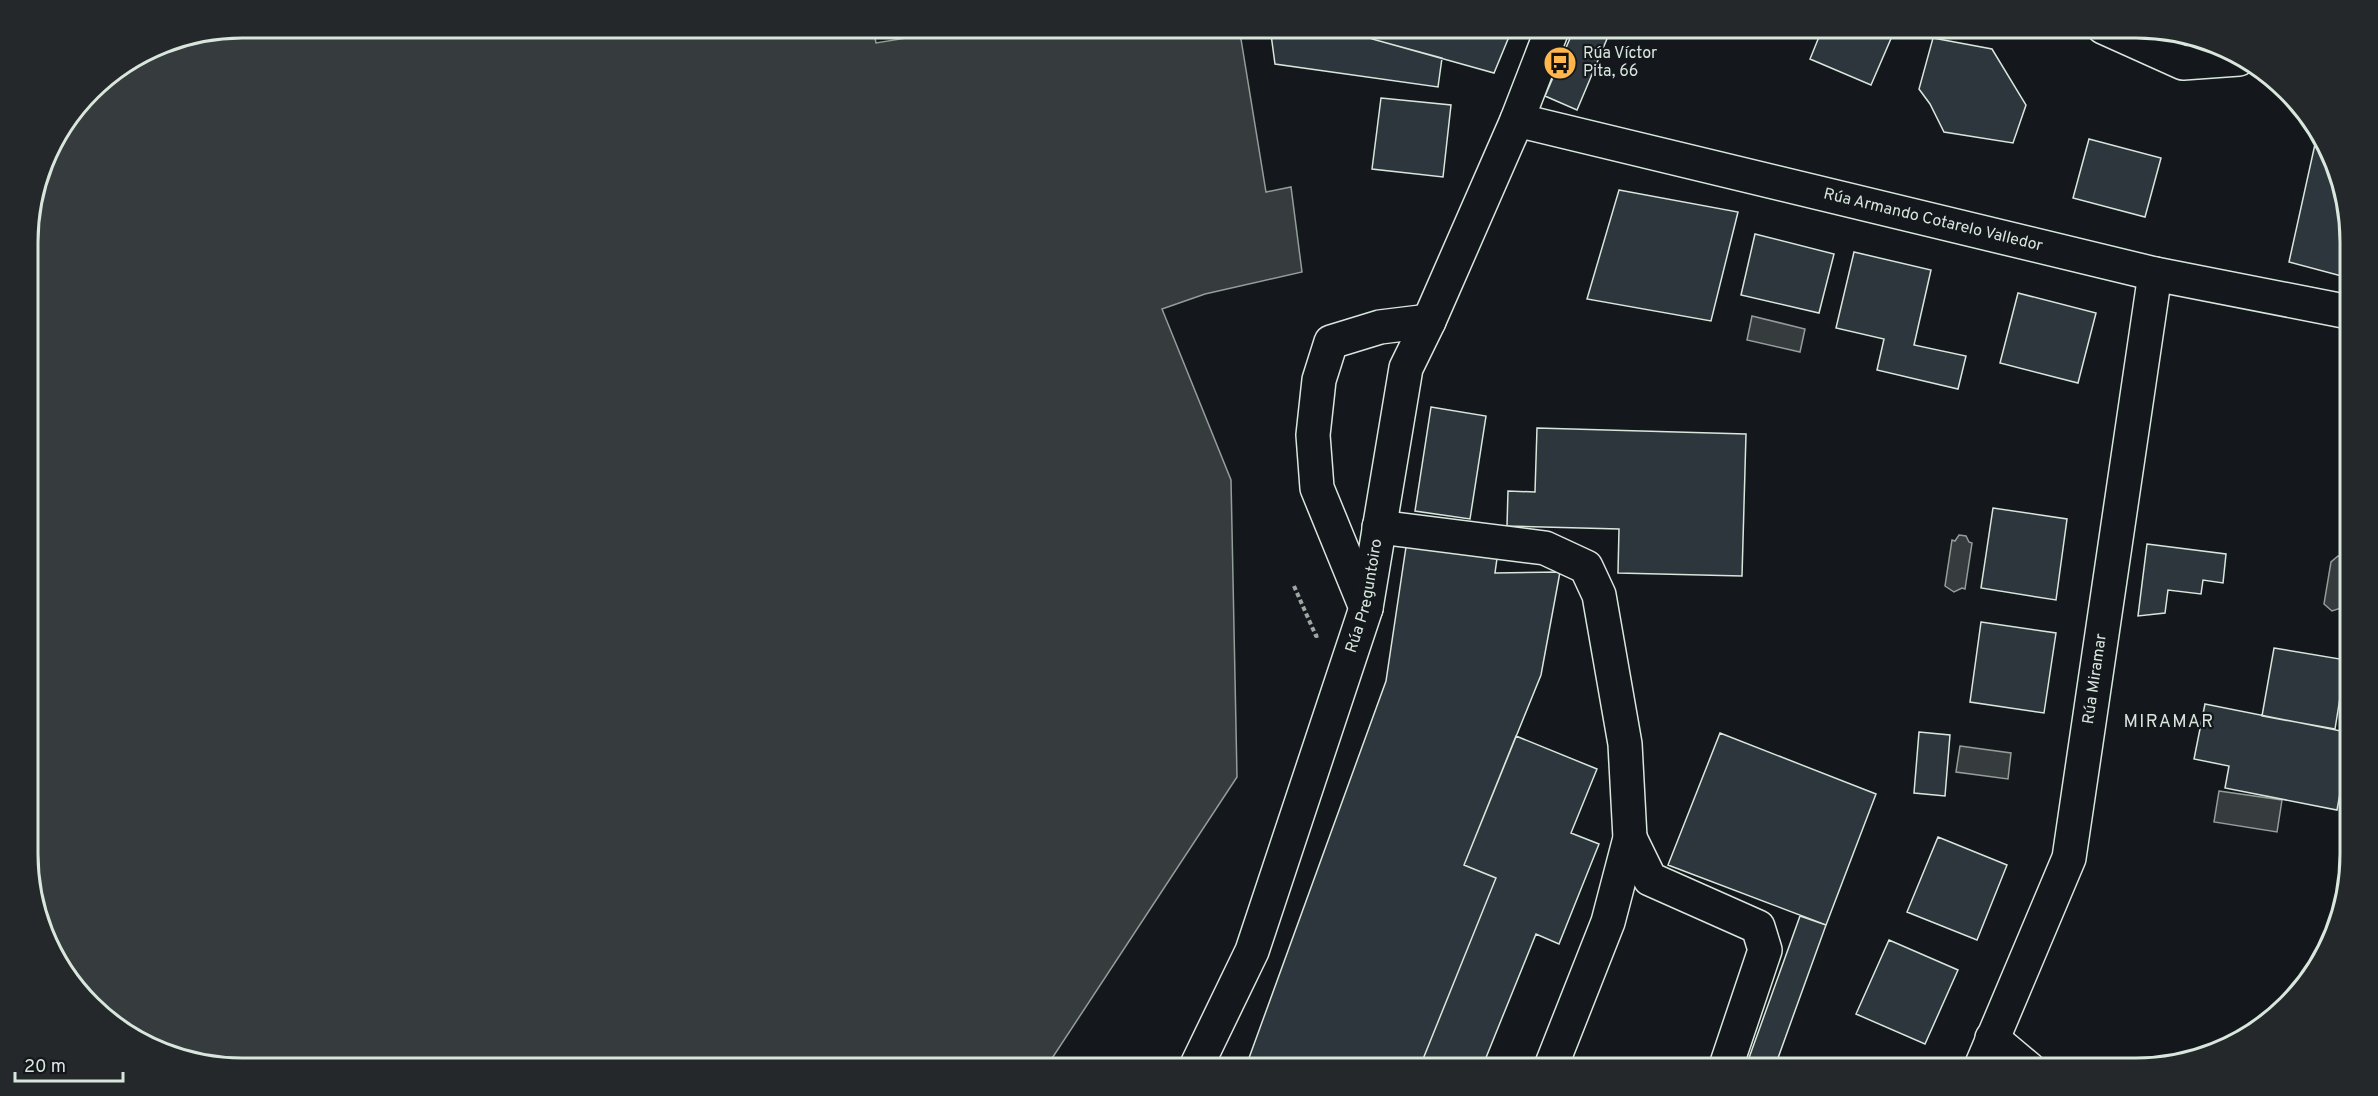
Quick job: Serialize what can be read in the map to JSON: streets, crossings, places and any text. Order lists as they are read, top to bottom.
{
  "streets": {
    "street": ["Rúa Armando Cotarelo Valledor", "Rúa Preguntoiro", "Rúa Miramar"]
  },
  "crossings": [
    ["Rúa Armando Cotarelo Valledor", "Rúa Preguntoiro"],
    ["Rúa Armando Cotarelo Valledor", "Rúa Miramar"]
  ],
  "districts": ["MIRAMAR"],
  "places": {
    "bus stop": ["Rúa Víctor Pita, 66"]
  },
  "scale_bar": "20 m"
}
